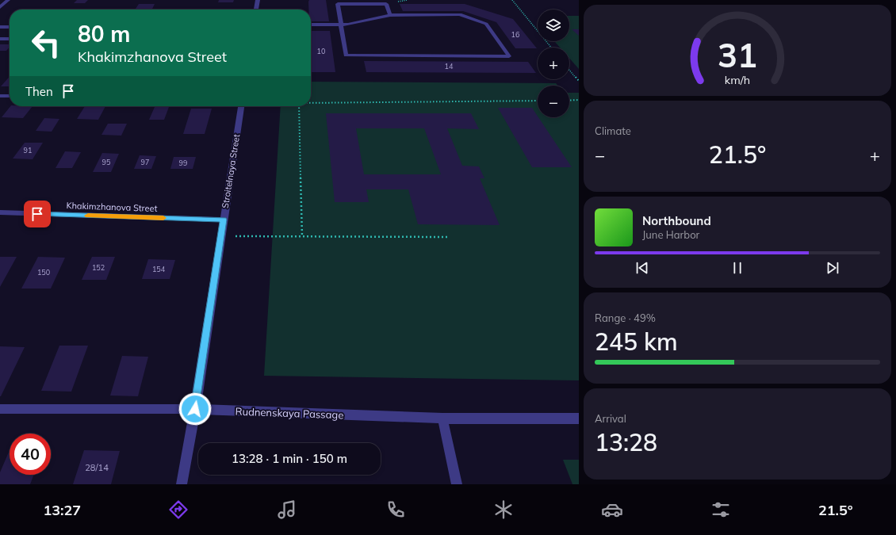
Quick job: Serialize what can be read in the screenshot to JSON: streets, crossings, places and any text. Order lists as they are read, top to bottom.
{
  "streets": {
    "street": ["Stroitelnaya Street", "Khakimzhanova Street", "Rudnenskaya Passage"]
  },
  "crossings": [
    ["Stroitelnaya Street", "Khakimzhanova Street"],
    ["Stroitelnaya Street", "Rudnenskaya Passage"]
  ],
  "house_numbers": [
    "16",
    "10",
    "14",
    "91",
    "95",
    "97",
    "99",
    "152",
    "154",
    "150",
    "28/14"
  ],
  "page": {
    "map_buttons": ["+", "−"],
    "turn": ["80 m", "Khakimzhanova Street"],
    "then": "Then",
    "tile": [
      "Climate",
      ["Range · 49%", "245 km"],
      ["Arrival", "13:28"]
    ],
    "heat": ["−", "21.5°", "+"],
    "song": ["Northbound", "June Harbor"],
    "limit": "40",
    "trip": "13:28 · 1 min · 150 m",
    "tabs": ["13:27", "21.5°"],
    "gauge": ["31", "km/h"]
  }
}
